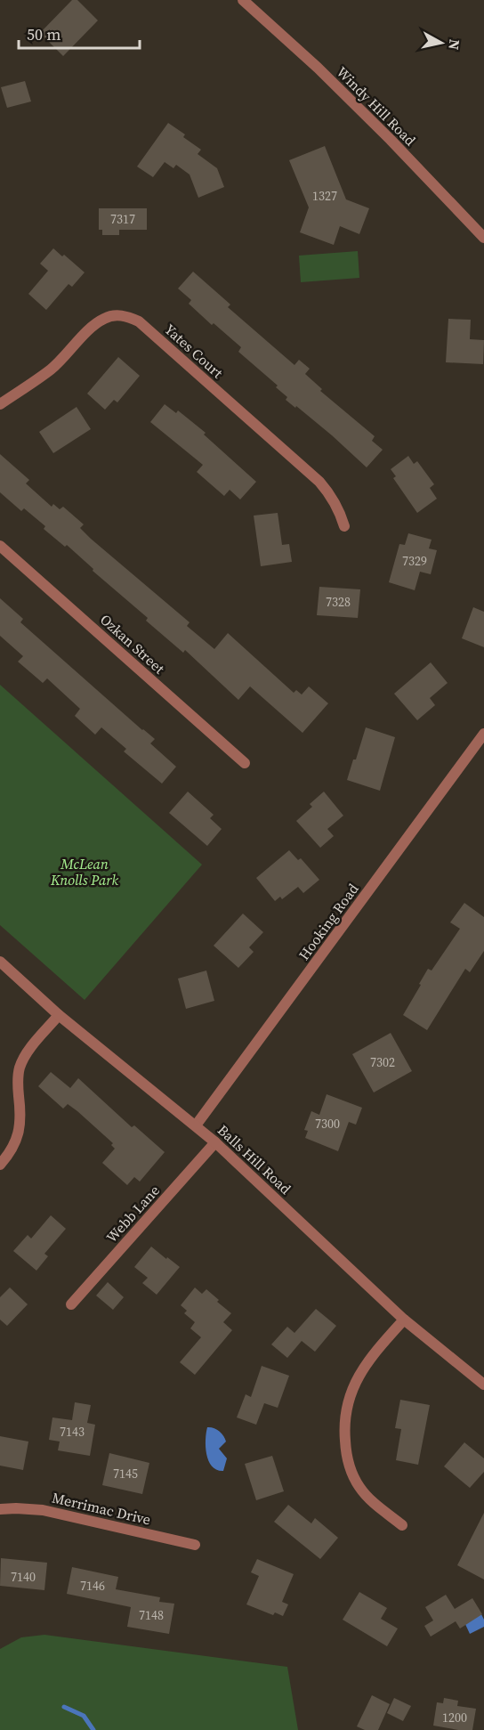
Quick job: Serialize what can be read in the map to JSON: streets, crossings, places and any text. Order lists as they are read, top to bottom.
{
  "streets": {
    "street": [
      "Windy Hill Road",
      "Yates Court",
      "Ozkan Street",
      "Hooking Road",
      "Balls Hill Road",
      "Webb Lane",
      "Merrimac Drive"
    ]
  },
  "crossings": [
    ["Hooking Road", "Balls Hill Road"],
    ["Balls Hill Road", "Webb Lane"]
  ],
  "parks": ["McLean Knolls Park"],
  "house_numbers": [
    "1327",
    "7317",
    "7329",
    "7328",
    "7302",
    "7300",
    "7143",
    "7145",
    "7140",
    "7146",
    "7148",
    "1200"
  ],
  "scale_bar": "50 m",
  "north": "right"
}
